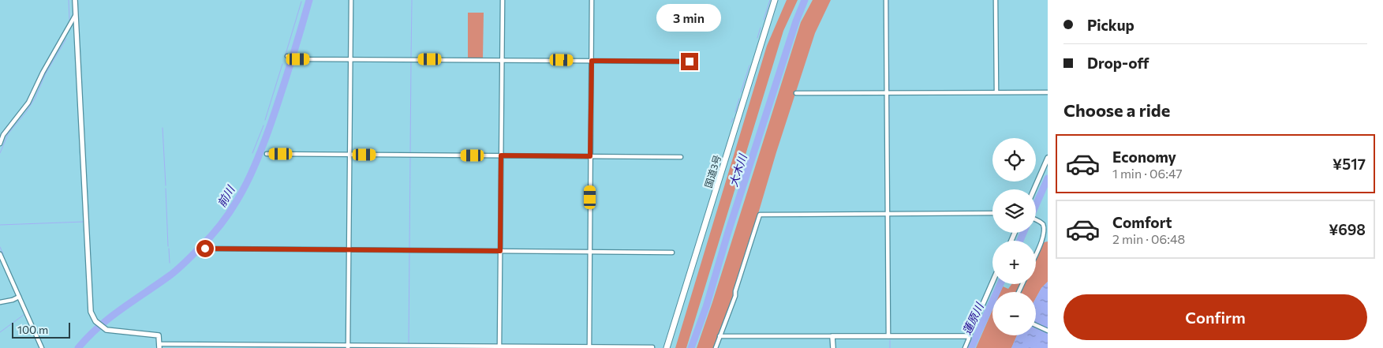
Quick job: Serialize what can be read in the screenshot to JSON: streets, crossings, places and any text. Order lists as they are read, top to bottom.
{
  "streets": {
    "highway": ["国道3号"]
  },
  "water": ["大木川", "前川", "蓮原川"],
  "scale_bar": "100 m",
  "page": {
    "banner": ["Pickup", "Drop-off"],
    "bubble": "3 min",
    "heading": "Choose a ride",
    "list": [
      {
        "name": "Economy",
        "note": "1 min · 06:47",
        "value": "¥517"
      },
      {
        "name": "Comfort",
        "note": "2 min · 06:48",
        "value": "¥698"
      }
    ],
    "map_buttons": ["+", "−"],
    "buttons": "Confirm",
    "scale": "100 m"
  }
}
